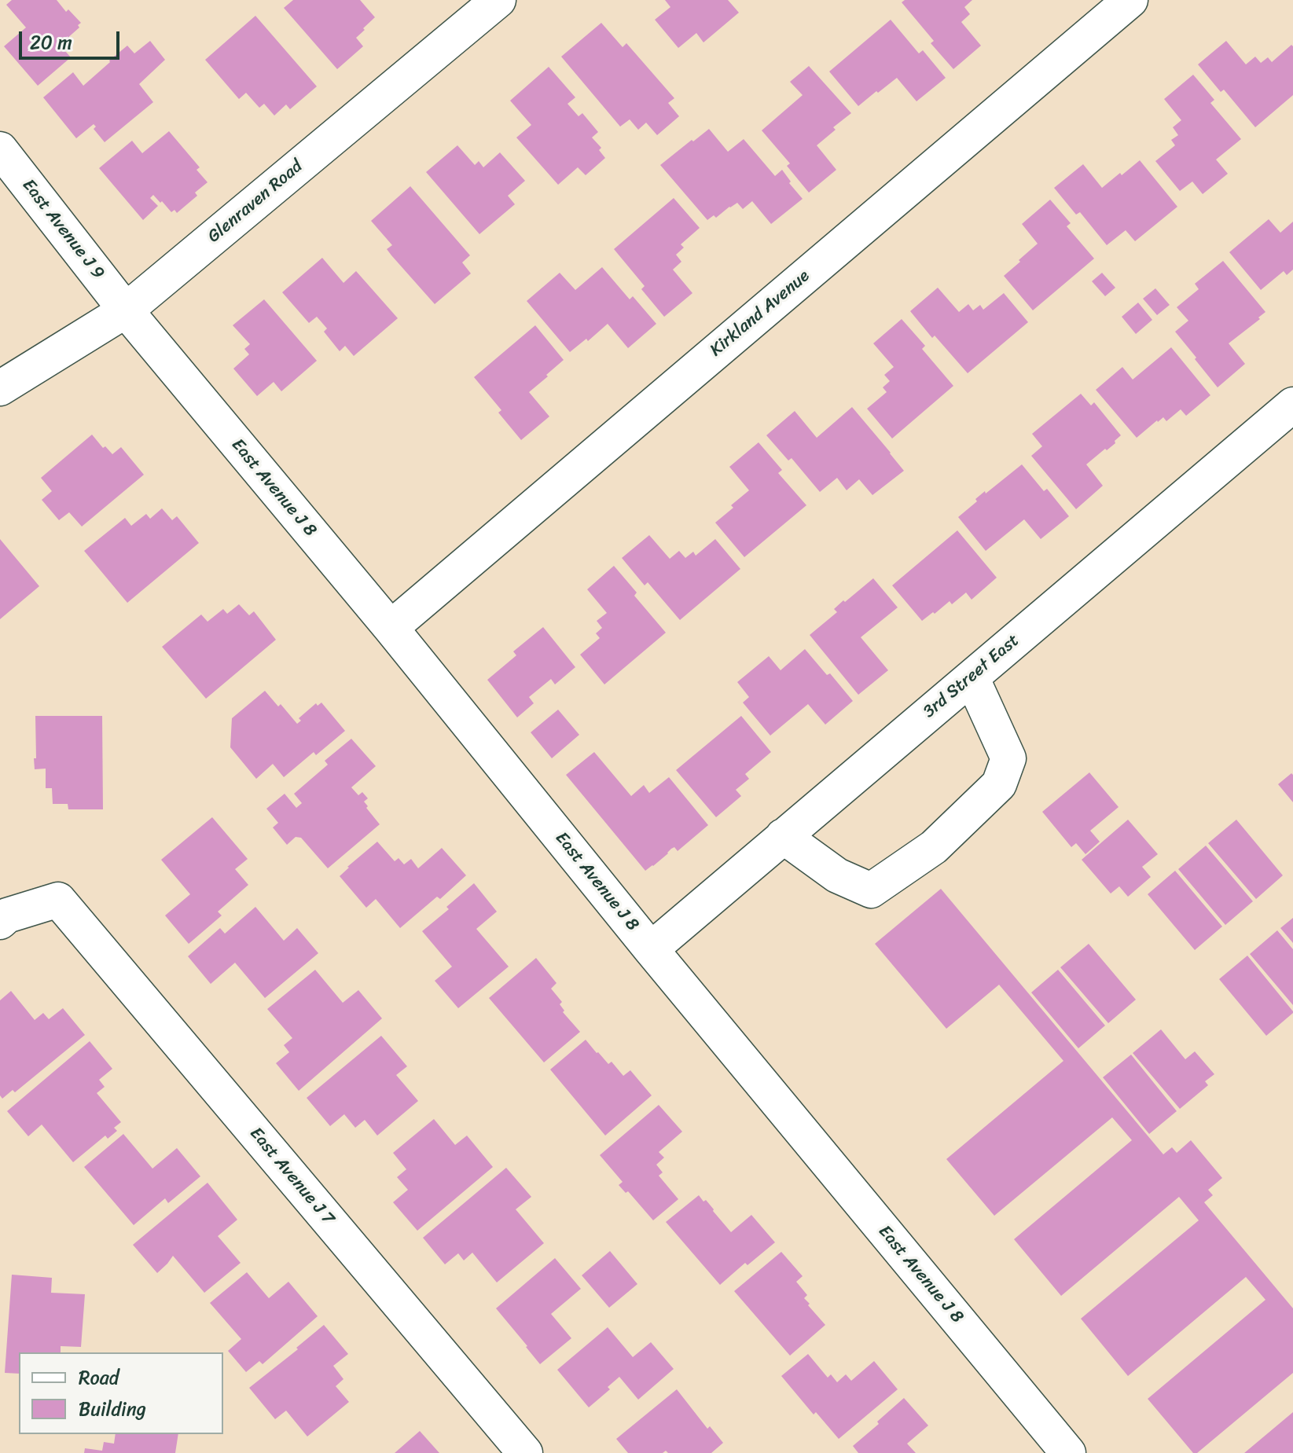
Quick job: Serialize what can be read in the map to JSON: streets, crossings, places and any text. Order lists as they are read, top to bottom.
{
  "streets": {
    "street": [
      "Glenraven Road",
      "East Avenue J 9",
      "Kirkland Avenue",
      "East Avenue J 8",
      "3rd Street East",
      "East Avenue J 7"
    ]
  },
  "crossings": [
    ["Glenraven Road", "East Avenue J 9"],
    ["Glenraven Road", "East Avenue J 8"],
    ["East Avenue J 9", "East Avenue J 8"],
    ["Kirkland Avenue", "East Avenue J 8"],
    ["East Avenue J 8", "3rd Street East"]
  ],
  "legend": ["Road", "Building"],
  "scale_bar": "20 m"
}
